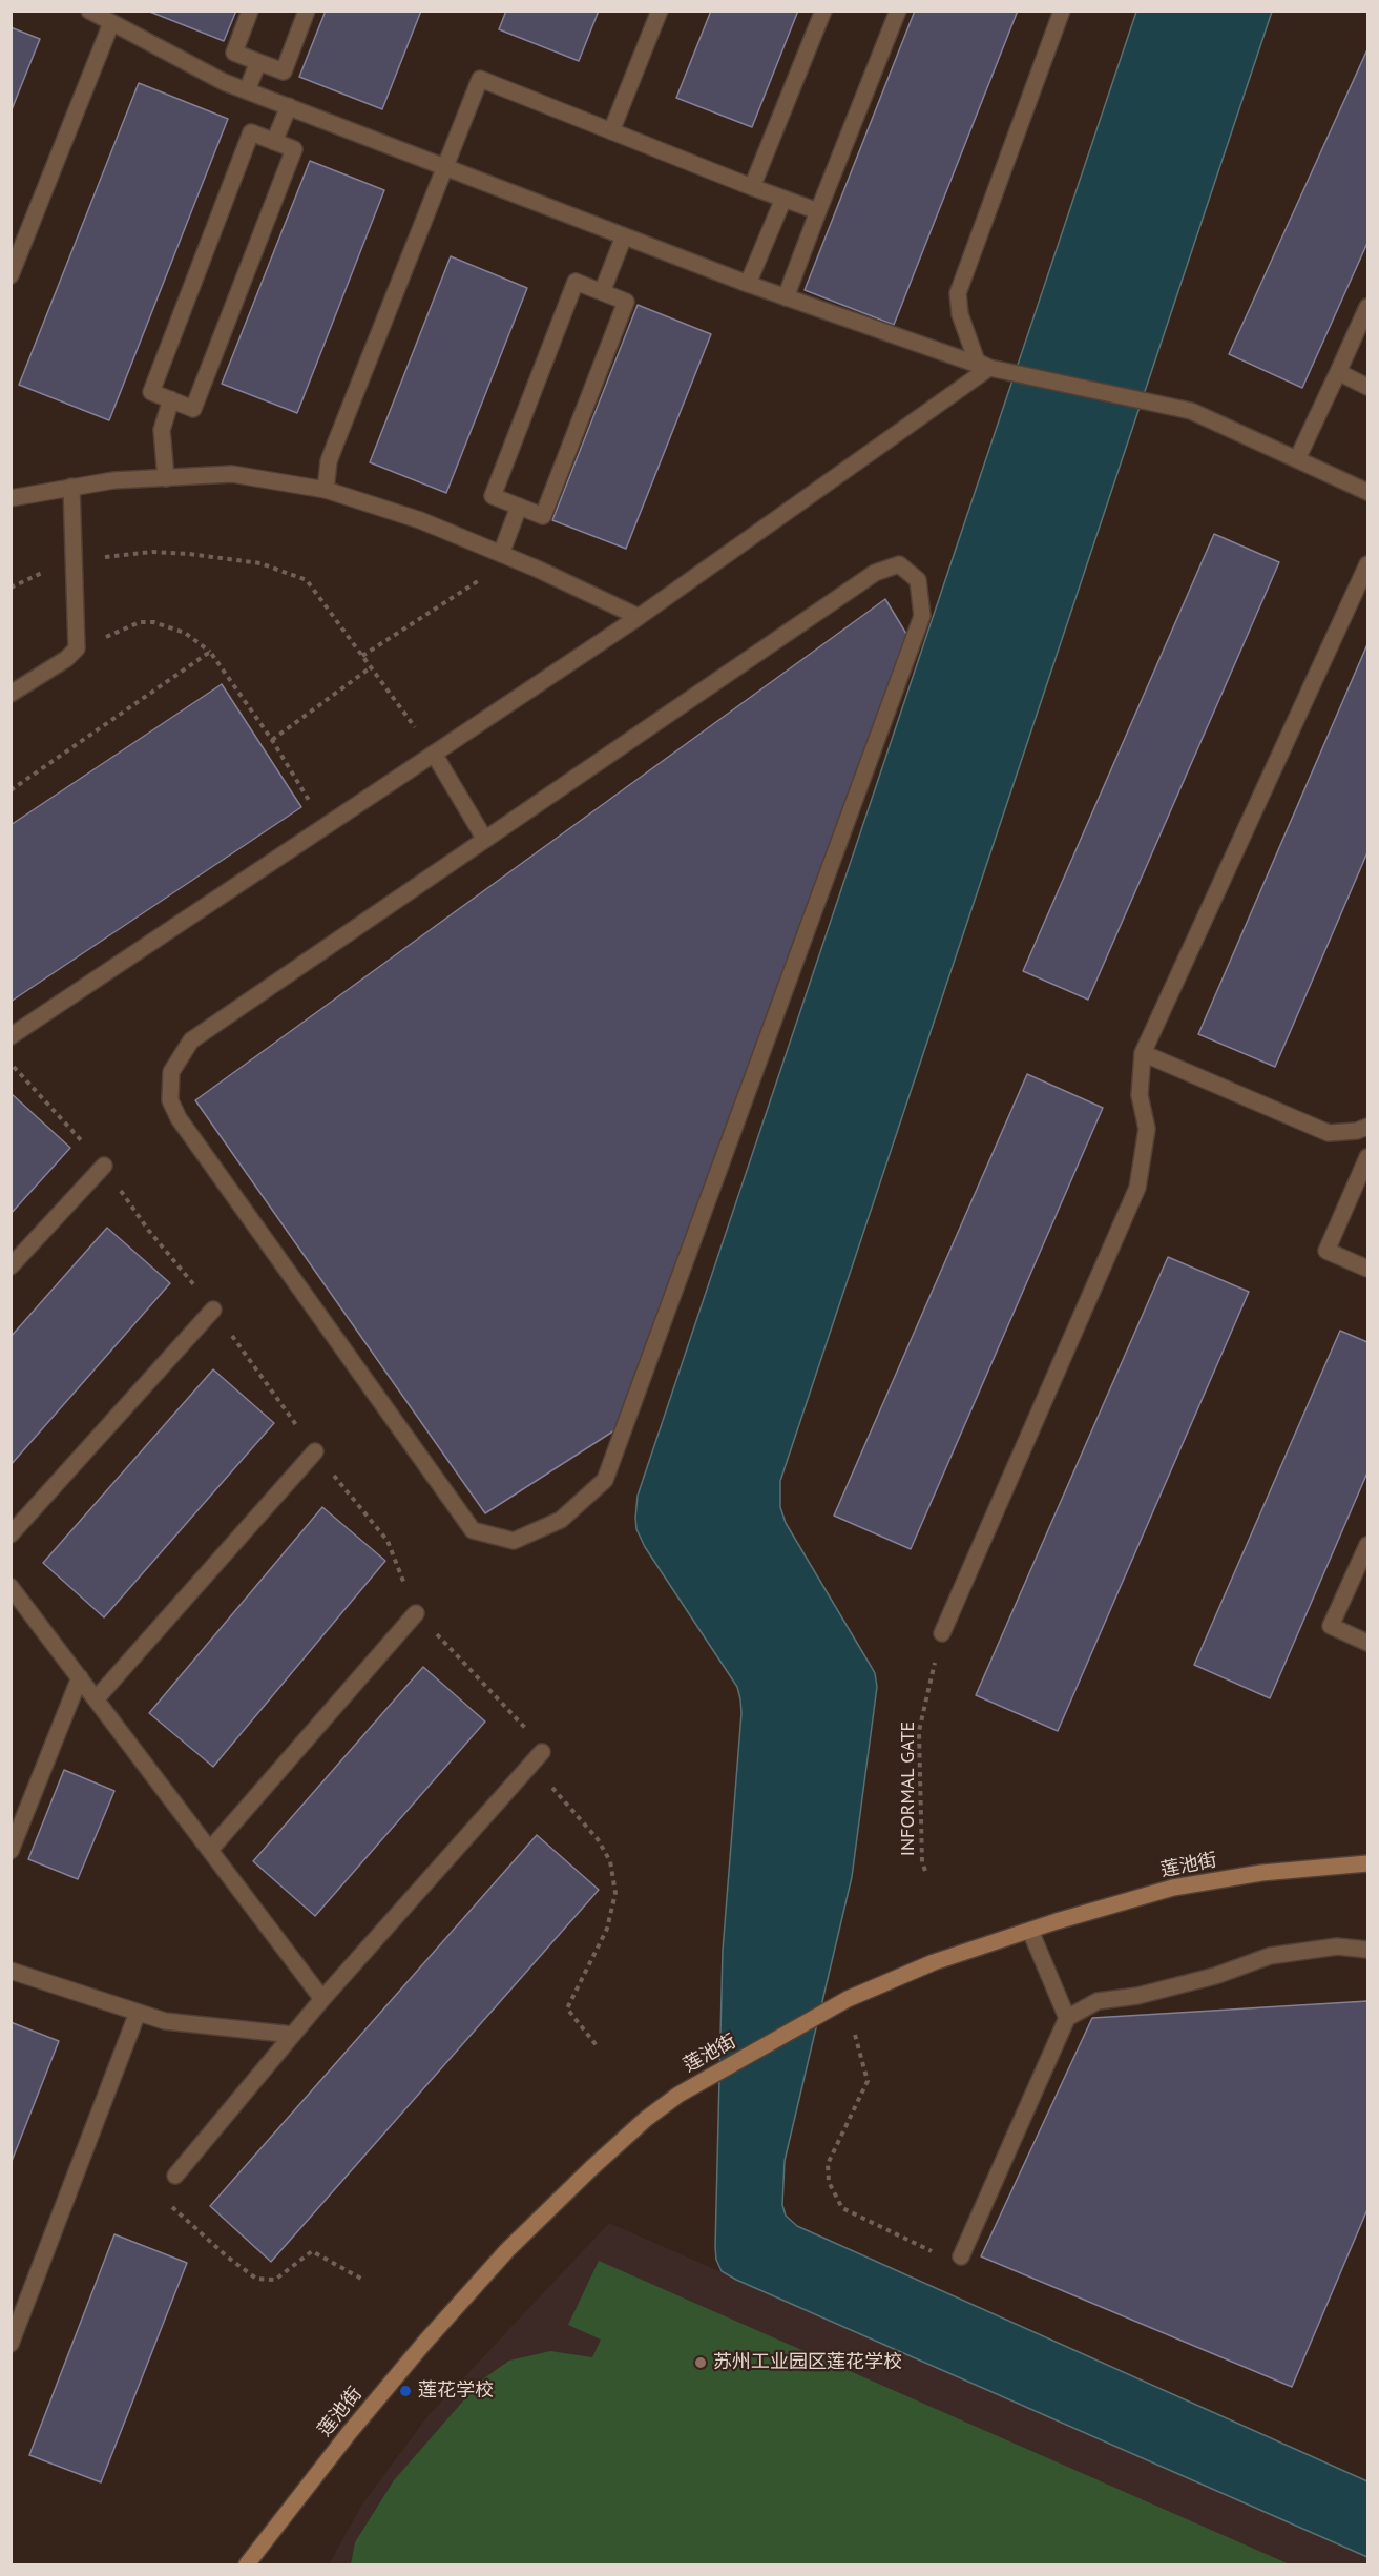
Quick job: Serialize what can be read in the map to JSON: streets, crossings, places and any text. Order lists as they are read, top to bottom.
{
  "streets": {
    "main road": ["莲池街"],
    "path": ["INFORMAL GATE"]
  },
  "places": ["苏州工业园区莲花学校", "莲花学校"]
}
